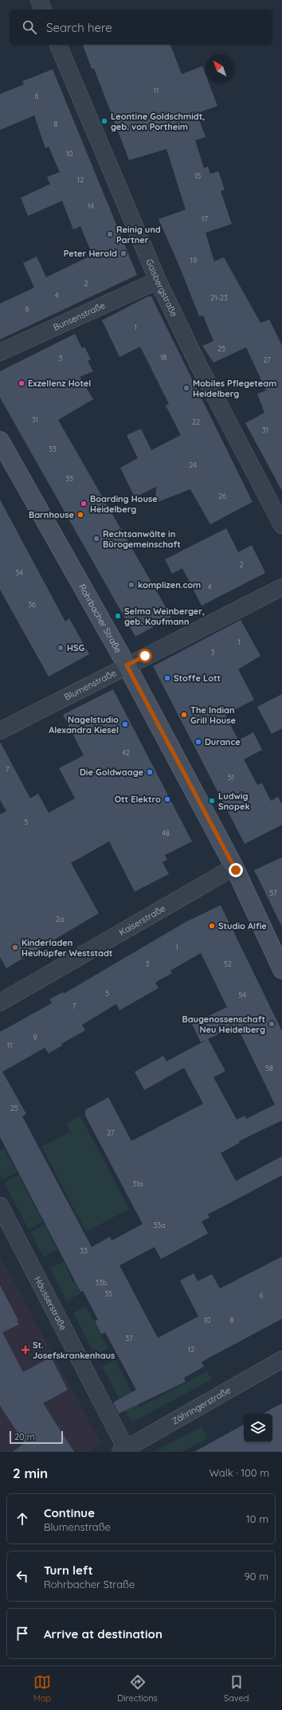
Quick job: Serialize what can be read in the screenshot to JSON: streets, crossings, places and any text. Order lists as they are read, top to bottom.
{
  "streets": {
    "main road": ["Rohrbacher Straße"],
    "street": [
      "Gaisbergstraße",
      "Bunsenstraße",
      "Blumenstraße",
      "Kaiserstraße",
      "Häusserstraße",
      "Zähringerstraße"
    ]
  },
  "crossings": [
    ["Gaisbergstraße", "Bunsenstraße"],
    ["Rohrbacher Straße", "Blumenstraße"],
    ["Rohrbacher Straße", "Kaiserstraße"],
    ["Häusserstraße", "Zähringerstraße"]
  ],
  "places": {
    "other": [
      "Leontine Goldschmidt, geb. von Portheim",
      "Reinig und Partner",
      "Peter Herold",
      "Exzellenz Hotel",
      "Mobiles Pflegeteam Heidelberg",
      "Boarding House Heidelberg",
      "Barnhouse",
      "Rechtsanwälte in Bürogemeinschaft",
      "komplizen.com",
      "Selma Weinberger, geb. Kaufmann",
      "HSG",
      "Stoffe Lott",
      "The Indian Grill House",
      "Nagelstudio Alexandra Kiesel",
      "Durance",
      "Die Goldwaage",
      "Ott Elektro",
      "Ludwig Snopek",
      "Studio Alfie",
      "Kinderladen Heuhüpfer Weststadt",
      "Baugenossenschaft Neu Heidelberg"
    ],
    "health": ["St. Josefskrankenhaus"]
  },
  "house_numbers": [
    "11",
    "6",
    "8",
    "10",
    "15",
    "12",
    "14",
    "17",
    "19",
    "2",
    "4",
    "21-23",
    "6",
    "1",
    "25",
    "18",
    "3",
    "27",
    "31",
    "22",
    "31",
    "33",
    "24",
    "35",
    "26",
    "2",
    "34",
    "4",
    "36",
    "1",
    "3",
    "42",
    "7",
    "51",
    "5",
    "48",
    "57",
    "2a",
    "1",
    "3",
    "52",
    "5",
    "54",
    "7",
    "9",
    "11",
    "58",
    "25",
    "27",
    "31a",
    "33a",
    "33",
    "33b",
    "35",
    "6",
    "10",
    "8",
    "37",
    "12"
  ],
  "scale_bar": "20 m",
  "north": "top left",
  "page": {
    "search": "Search here",
    "scale": "20 m",
    "heading": ["2 min", "Walk · 100 m"],
    "list": [
      ["Continue", "Blumenstraße", "10 m"],
      ["Turn left", "Rohrbacher Straße", "90 m"],
      "Arrive at destination"
    ],
    "nav": ["Map", "Directions", "Saved"]
  }
}
